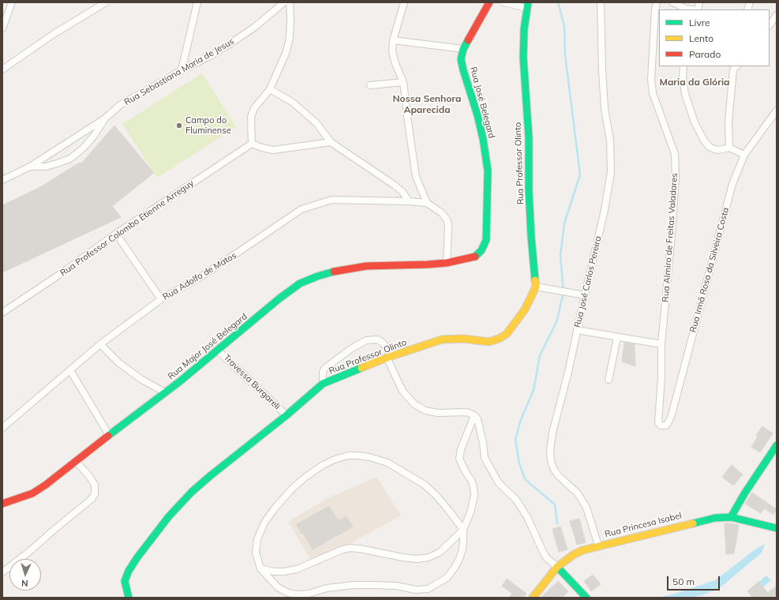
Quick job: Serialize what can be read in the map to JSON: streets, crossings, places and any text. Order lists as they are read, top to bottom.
{
  "streets": {
    "street": [
      "Rua Sebastiana Maria de Jesus",
      "Rua José Belegard",
      "Rua Professor Olinto",
      "Rua Professor Colombo Etienne Arreguy",
      "Rua Almiro de Freitas Valadares",
      "Rua Irmã Rosa da Silveira Costa",
      "Rua Adolfo de Matos",
      "Rua José Carlos Pereira",
      "Rua Major José Belegard",
      "Travessa Burgareli",
      "Rua Princesa Isabel"
    ]
  },
  "crossings": [
    ["Rua José Belegard", "Rua Adolfo de Matos"],
    ["Rua José Belegard", "Rua Major José Belegard"],
    ["Rua Professor Olinto", "Travessa Burgareli"],
    ["Rua Almiro de Freitas Valadares", "Rua Irmã Rosa da Silveira Costa"],
    ["Rua Adolfo de Matos", "Rua Major José Belegard"],
    ["Rua José Carlos Pereira", "Rua Princesa Isabel"],
    ["Rua Major José Belegard", "Travessa Burgareli"]
  ],
  "districts": ["Maria da Glória", "Nossa Senhora Aparecida"],
  "places": ["Campo do Fluminense"],
  "legend": ["Livre", "Lento", "Parado"],
  "scale_bar": "50 m",
  "north": "bottom"
}
